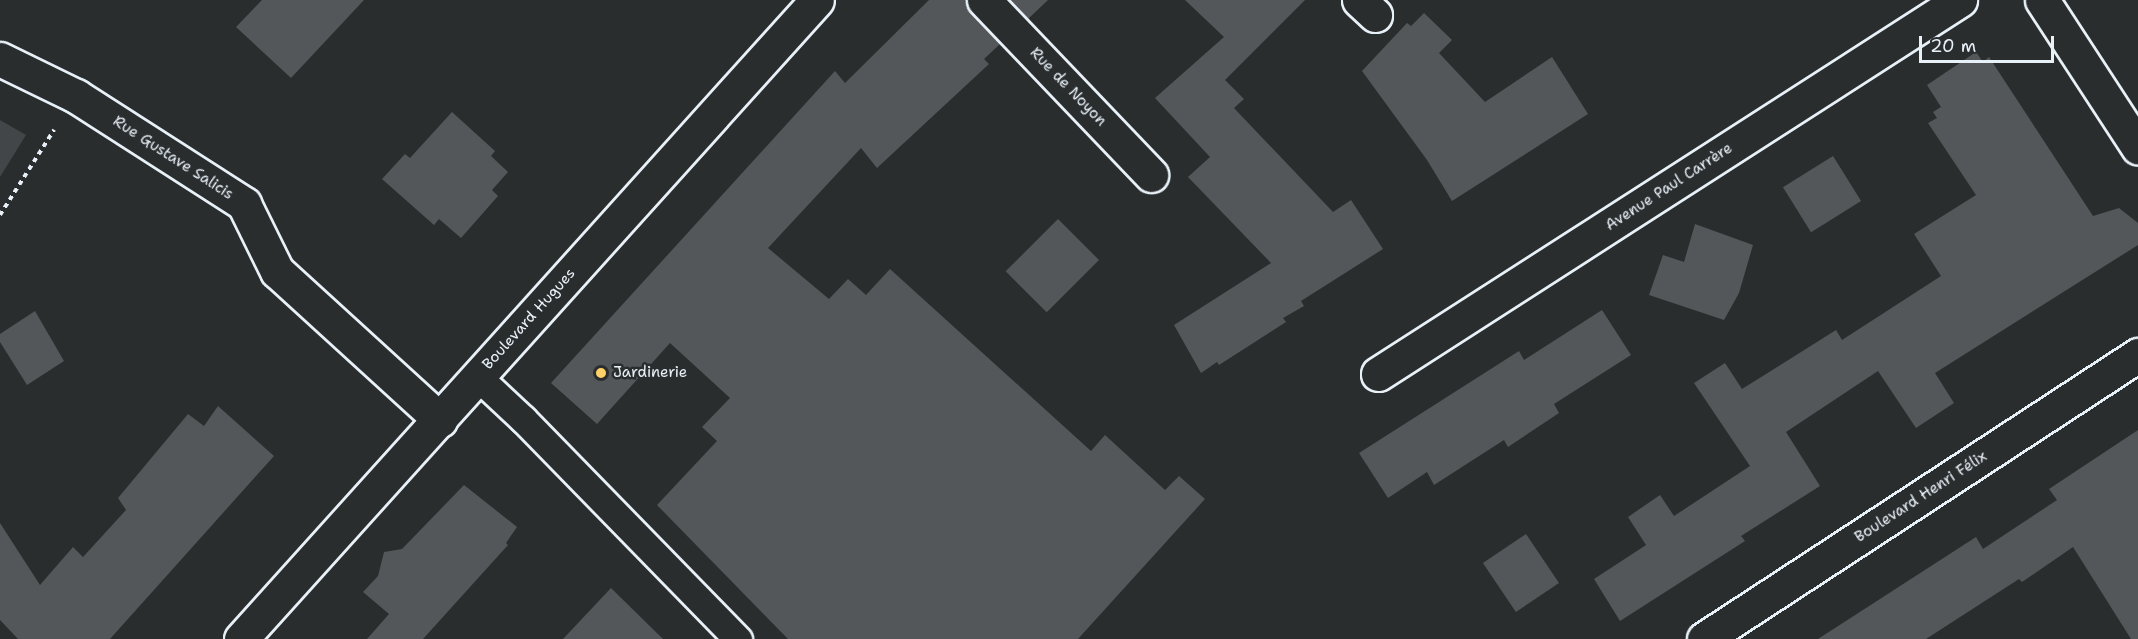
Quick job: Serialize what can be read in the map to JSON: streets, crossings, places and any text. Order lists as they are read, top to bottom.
{
  "streets": {
    "street": [
      "Rue de Noyon",
      "Rue Gustave Salicis",
      "Avenue Paul Carrère",
      "Boulevard Hugues",
      "Boulevard Henri Félix"
    ]
  },
  "crossings": [
    ["Rue Gustave Salicis", "Boulevard Hugues"]
  ],
  "places": ["Jardinerie"],
  "scale_bar": "20 m"
}
